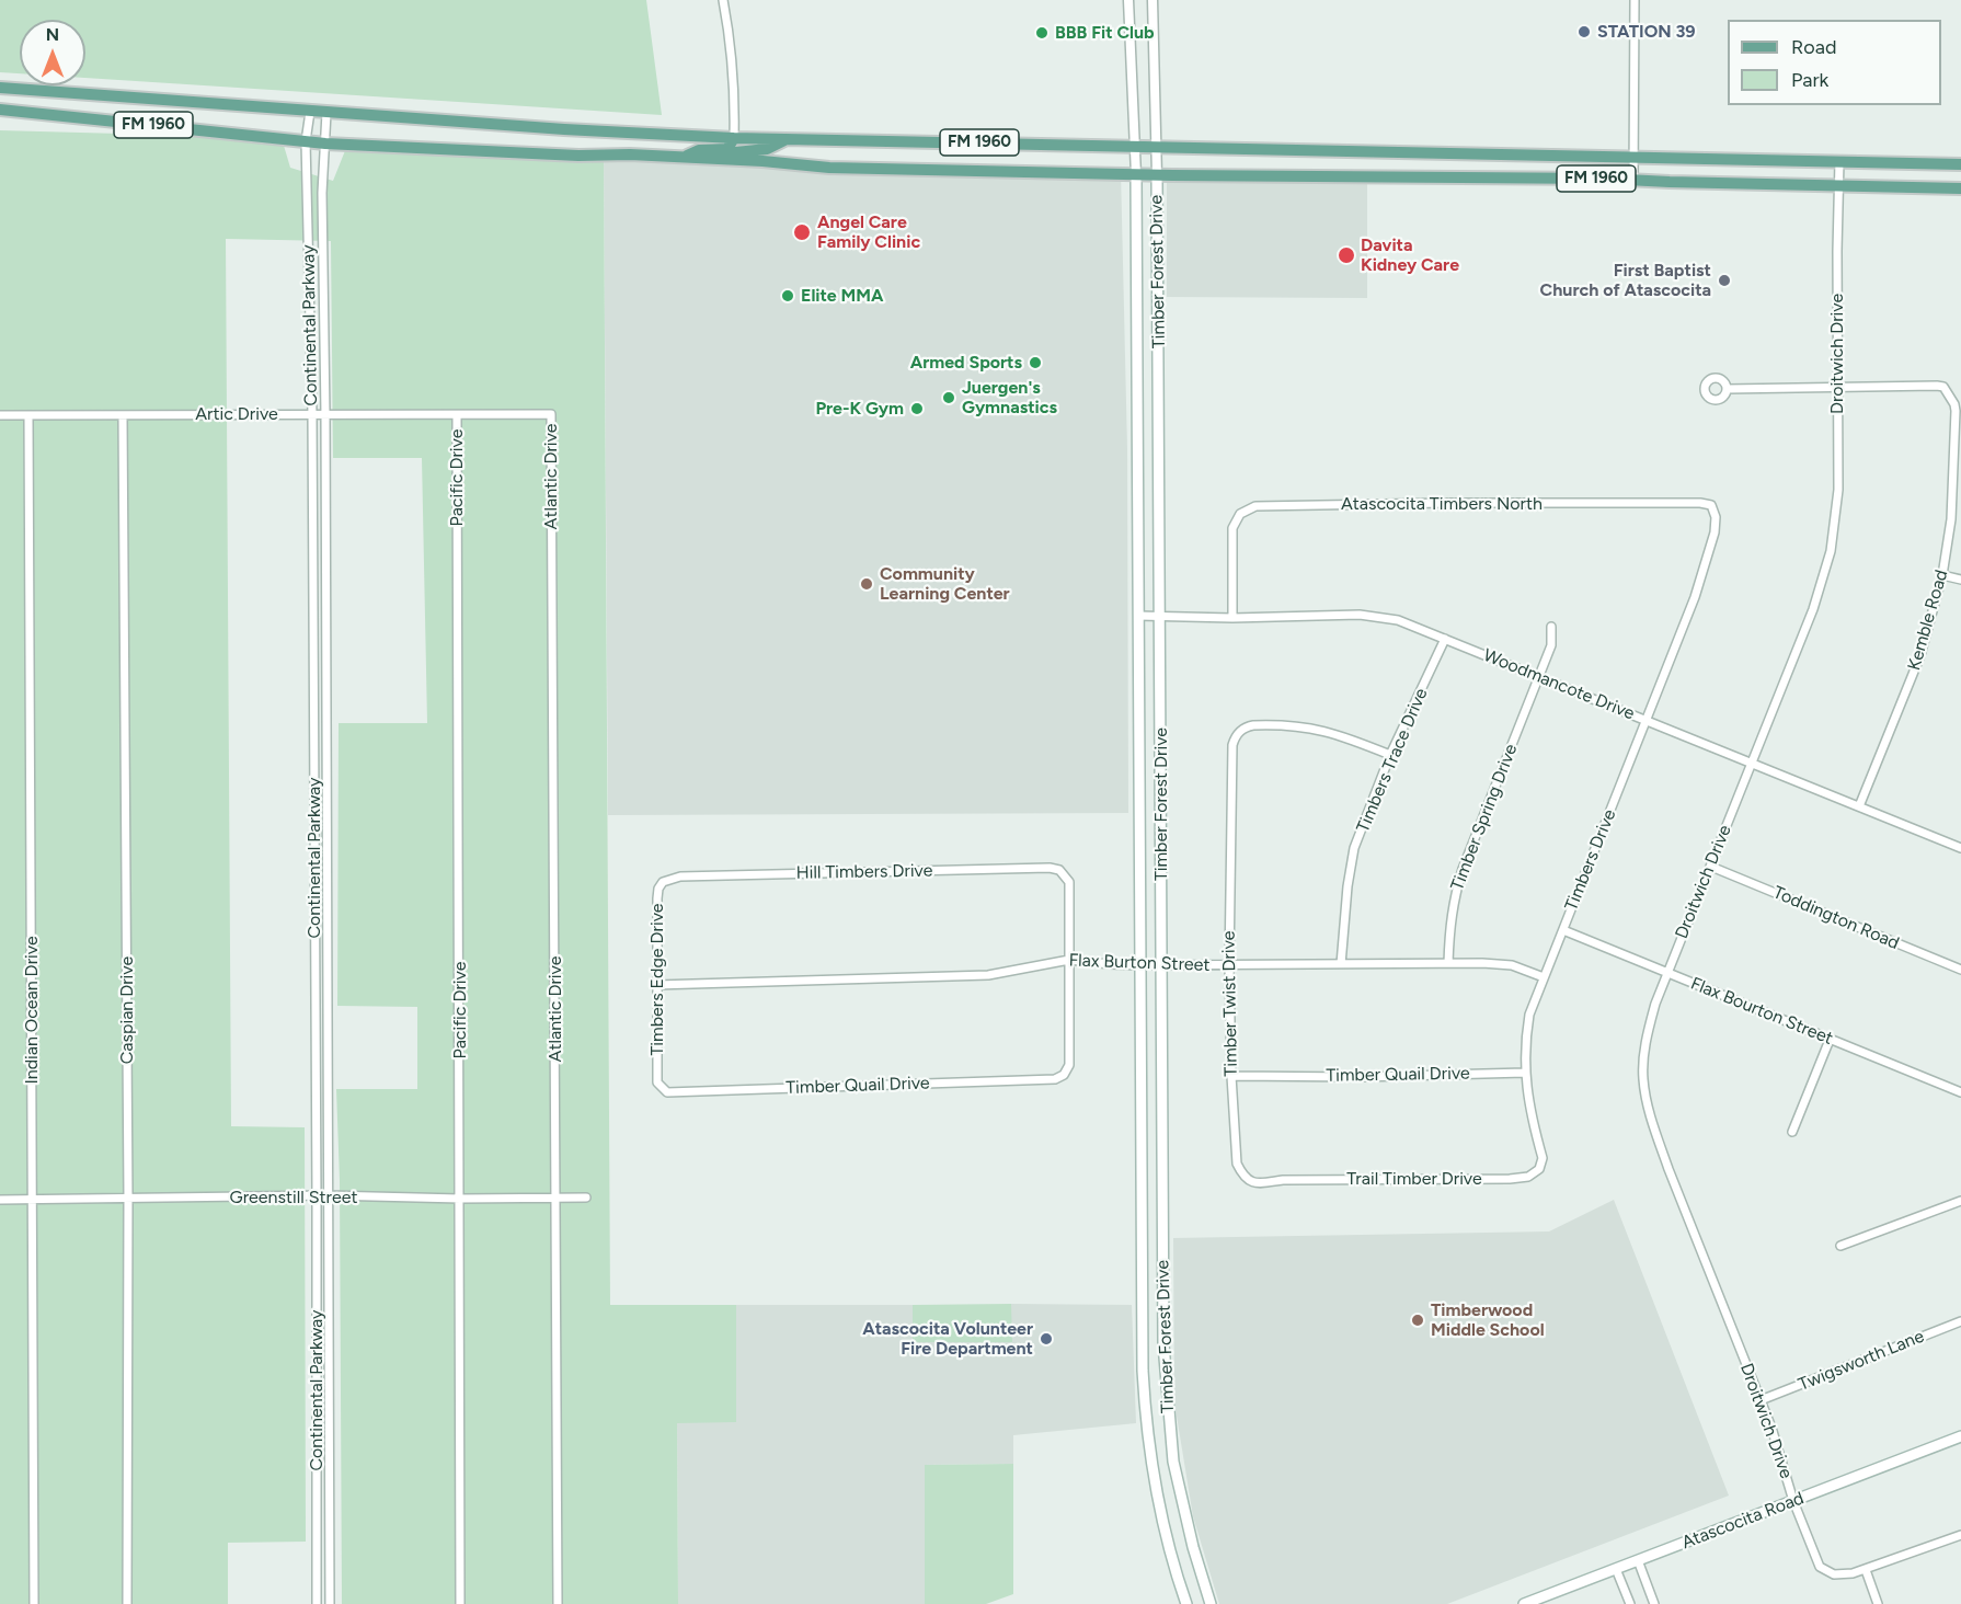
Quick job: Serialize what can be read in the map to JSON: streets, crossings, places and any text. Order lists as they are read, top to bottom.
{
  "streets": {
    "main road": ["FM 1960", "Timber Forest Drive", "Atascocita Road"],
    "street": [
      "Continental Parkway",
      "Droitwich Drive",
      "Artic Drive",
      "Atlantic Drive",
      "Pacific Drive",
      "Atascocita Timbers North",
      "Kemble Road",
      "Woodmancote Drive",
      "Timbers Trace Drive",
      "Timber Spring Drive",
      "Timbers Drive",
      "Hill Timbers Drive",
      "Toddington Road",
      "Flax Burton Street",
      "Timbers Edge Drive",
      "Timber Twist Drive",
      "Indian Ocean Drive",
      "Caspian Drive",
      "Flax Bourton Street",
      "Timber Quail Drive",
      "Trail Timber Drive",
      "Greenstill Street",
      "Twigsworth Lane"
    ]
  },
  "crossings": [
    ["FM 1960", "Timber Forest Drive"],
    ["FM 1960", "Continental Parkway"],
    ["FM 1960", "Droitwich Drive"],
    ["Timber Forest Drive", "Woodmancote Drive"],
    ["Timber Forest Drive", "Flax Burton Street"],
    ["Continental Parkway", "Artic Drive"],
    ["Continental Parkway", "Greenstill Street"],
    ["Droitwich Drive", "Kemble Road"],
    ["Droitwich Drive", "Woodmancote Drive"],
    ["Droitwich Drive", "Toddington Road"],
    ["Droitwich Drive", "Flax Bourton Street"],
    ["Droitwich Drive", "Twigsworth Lane"],
    ["Droitwich Drive", "Atascocita Road"],
    ["Artic Drive", "Atlantic Drive"],
    ["Artic Drive", "Pacific Drive"],
    ["Artic Drive", "Indian Ocean Drive"],
    ["Artic Drive", "Caspian Drive"],
    ["Atlantic Drive", "Greenstill Street"],
    ["Pacific Drive", "Greenstill Street"],
    ["Atascocita Timbers North", "Woodmancote Drive"],
    ["Atascocita Timbers North", "Timbers Drive"],
    ["Kemble Road", "Woodmancote Drive"],
    ["Woodmancote Drive", "Timbers Trace Drive"],
    ["Woodmancote Drive", "Timber Spring Drive"],
    ["Woodmancote Drive", "Timbers Drive"],
    ["Timbers Trace Drive", "Flax Burton Street"],
    ["Timbers Trace Drive", "Timber Twist Drive"],
    ["Timber Spring Drive", "Flax Burton Street"],
    ["Timbers Drive", "Flax Burton Street"],
    ["Timbers Drive", "Flax Bourton Street"],
    ["Timbers Drive", "Timber Quail Drive"],
    ["Timbers Drive", "Trail Timber Drive"],
    ["Hill Timbers Drive", "Flax Burton Street"],
    ["Hill Timbers Drive", "Timbers Edge Drive"],
    ["Hill Timbers Drive", "Timber Quail Drive"],
    ["Flax Burton Street", "Timbers Edge Drive"],
    ["Flax Burton Street", "Timber Twist Drive"],
    ["Flax Burton Street", "Timber Quail Drive"],
    ["Timbers Edge Drive", "Timber Quail Drive"],
    ["Timber Twist Drive", "Timber Quail Drive"],
    ["Timber Twist Drive", "Trail Timber Drive"],
    ["Indian Ocean Drive", "Greenstill Street"],
    ["Caspian Drive", "Greenstill Street"]
  ],
  "places": [
    "STATION 39",
    "BBB Fit Club",
    "Angel Care Family Clinic",
    "Davita Kidney Care",
    "First Baptist Church of Atascocita",
    "Elite MMA",
    "Armed Sports",
    "Juergen's Gymnastics",
    "Pre-K Gym",
    "Community Learning Center",
    "Timberwood Middle School",
    "Atascocita Volunteer Fire Department"
  ],
  "legend": ["Road", "Park"],
  "north": "top"
}
